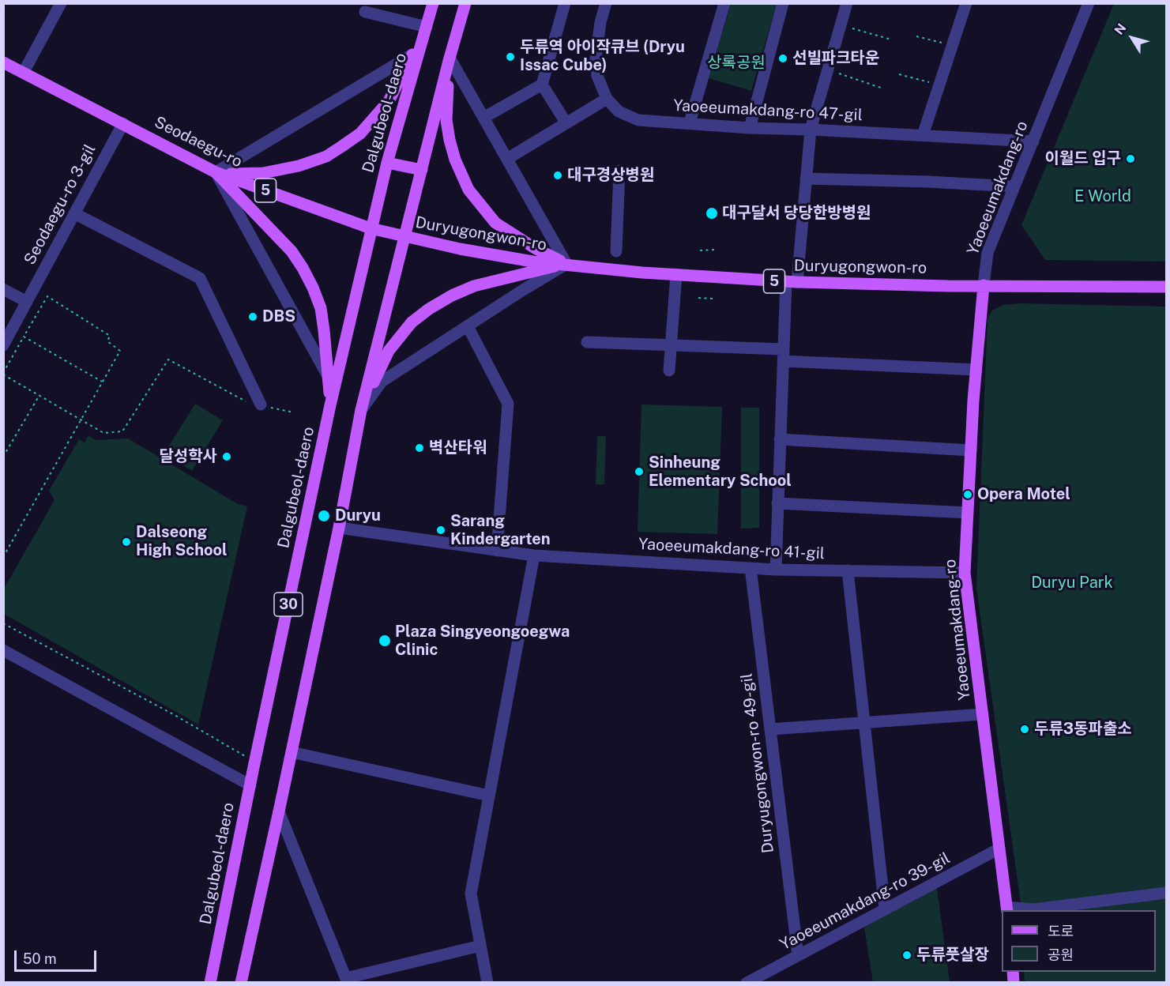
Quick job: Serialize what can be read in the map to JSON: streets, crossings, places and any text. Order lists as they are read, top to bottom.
{
  "streets": {
    "main road": [
      "Dalgubeol-daero",
      "Seodaegu-ro",
      "Yaoeeumakdang-ro",
      "5",
      "Duryugongwon-ro",
      "30"
    ],
    "street": [
      "Yaoeeumakdang-ro 47-gil",
      "Seodaegu-ro 3-gil",
      "Yaoeeumakdang-ro 41-gil",
      "Duryugongwon-ro 49-gil",
      "Yaoeeumakdang-ro 39-gil"
    ]
  },
  "crossings": [
    ["Yaoeeumakdang-ro 47-gil", "Yaoeeumakdang-ro"],
    ["Dalgubeol-daero", "Seodaegu-ro"],
    ["Seodaegu-ro", "Seodaegu-ro 3-gil"],
    ["Seodaegu-ro", "Duryugongwon-ro"],
    ["Yaoeeumakdang-ro", "Duryugongwon-ro"],
    ["Yaoeeumakdang-ro", "Yaoeeumakdang-ro 41-gil"],
    ["Yaoeeumakdang-ro", "Duryugongwon-ro 49-gil"],
    ["Yaoeeumakdang-ro", "Yaoeeumakdang-ro 39-gil"],
    ["Duryugongwon-ro", "30"],
    ["Yaoeeumakdang-ro 41-gil", "30"],
    ["Yaoeeumakdang-ro 41-gil", "Duryugongwon-ro 49-gil"],
    ["Duryugongwon-ro 49-gil", "Yaoeeumakdang-ro 39-gil"]
  ],
  "parks": ["상록공원", "E World", "Duryu Park"],
  "places": [
    "두류역 아이작큐브 (Dryu Issac Cube)",
    "선빌파크타운",
    "이월드 입구",
    "대구경상병원",
    "대구달서 당당한방병원",
    "DBS",
    "벽산타워",
    "달성학사",
    "Sinheung Elementary School",
    "Opera Motel",
    "Duryu",
    "Sarang Kindergarten",
    "Dalseong High School",
    "Plaza Singyeongoegwa Clinic",
    "두류3동파출소",
    "두류풋살장"
  ],
  "legend": ["도로", "공원"],
  "scale_bar": "50 m",
  "north": "top left"
}
